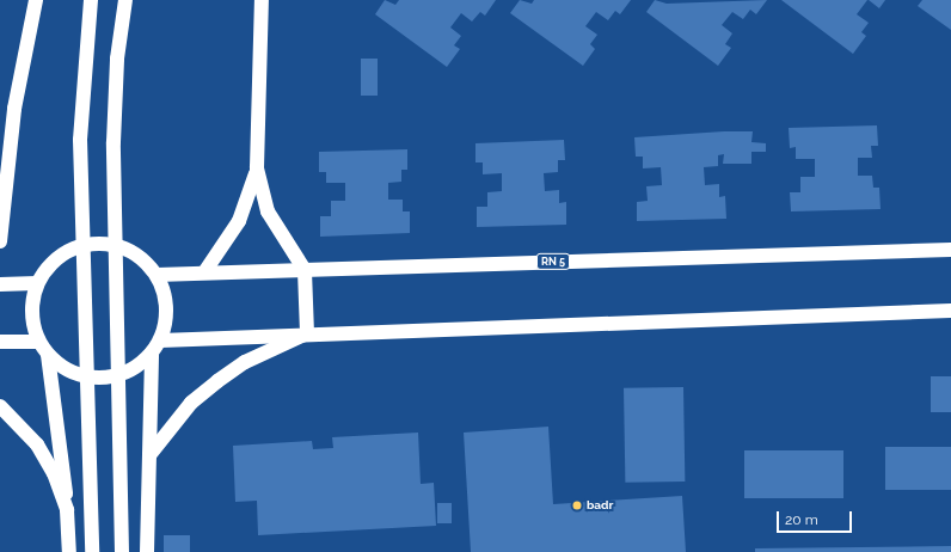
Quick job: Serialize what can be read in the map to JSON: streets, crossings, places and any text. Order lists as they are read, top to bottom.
{
  "streets": {
    "highway": ["RN 5"]
  },
  "places": ["badr"],
  "scale_bar": "20 m"
}
